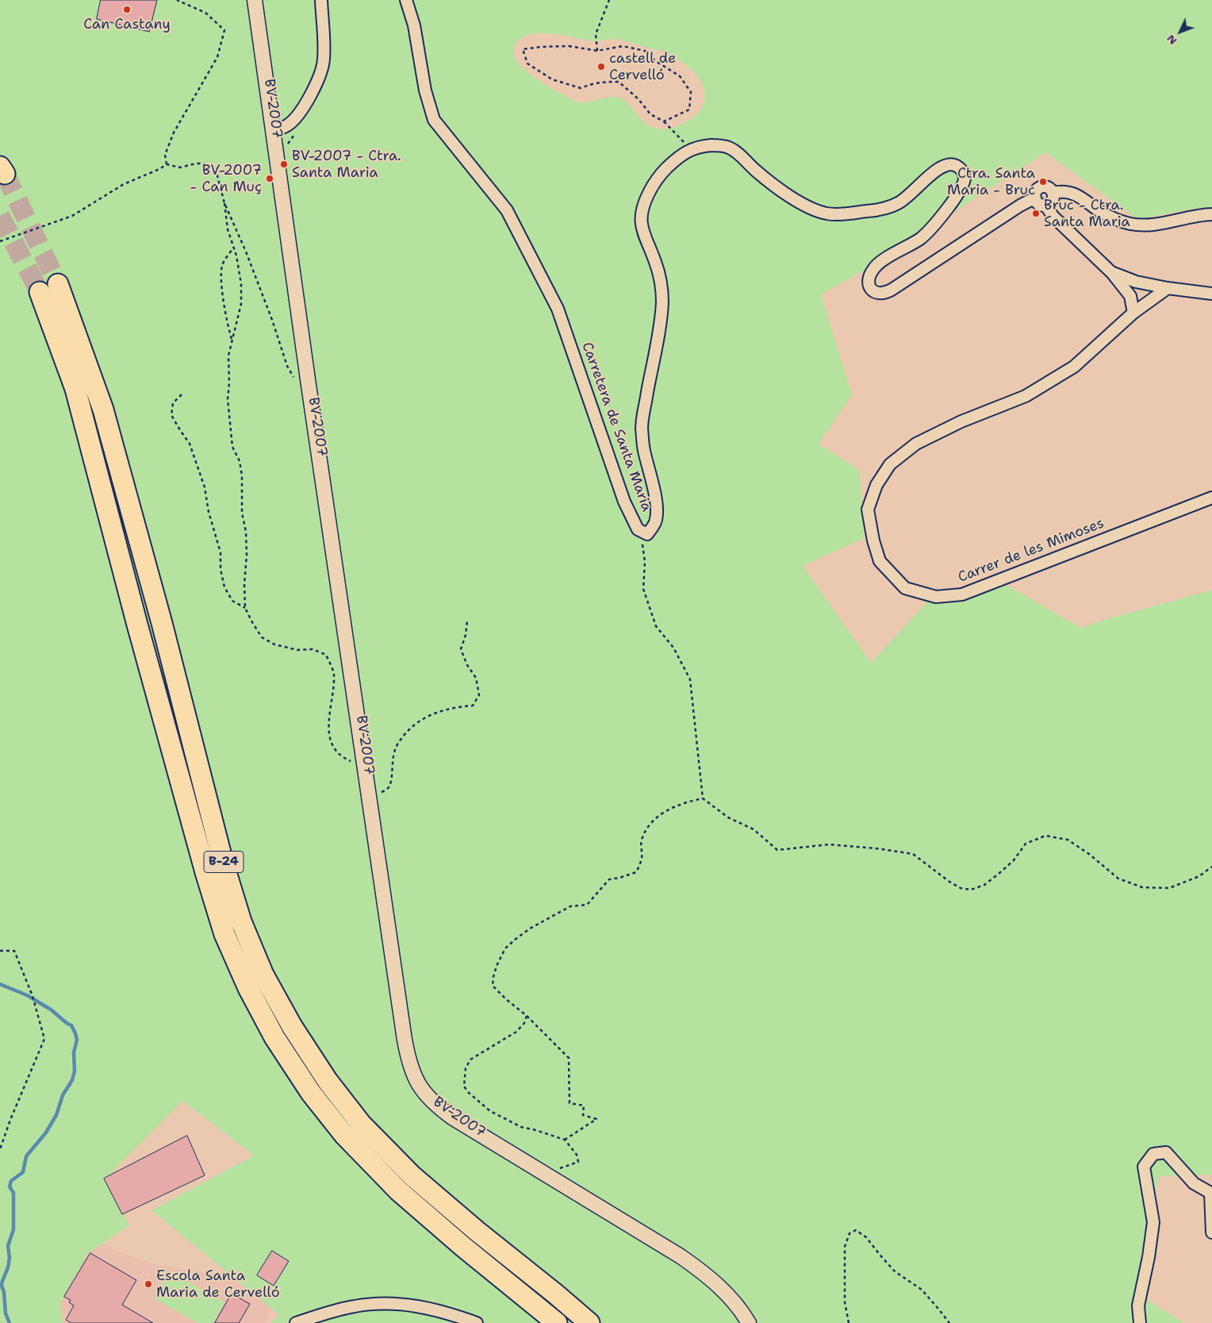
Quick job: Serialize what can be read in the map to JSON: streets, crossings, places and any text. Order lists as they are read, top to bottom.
{
  "streets": {
    "highway": ["B-24"],
    "street": ["BV-2007", "Carretera de Santa Maria", "Carrer de les Mimoses"]
  },
  "places": [
    "Can Castany",
    "castell de Cervelló",
    "BV-2007 - Ctra. Santa Maria",
    "BV-2007 - Can Muç",
    "Ctra. Santa Maria - Bruc",
    "Bruc - Ctra. Santa Maria",
    "Escola Santa Maria de Cervelló"
  ],
  "north": "bottom left"
}
